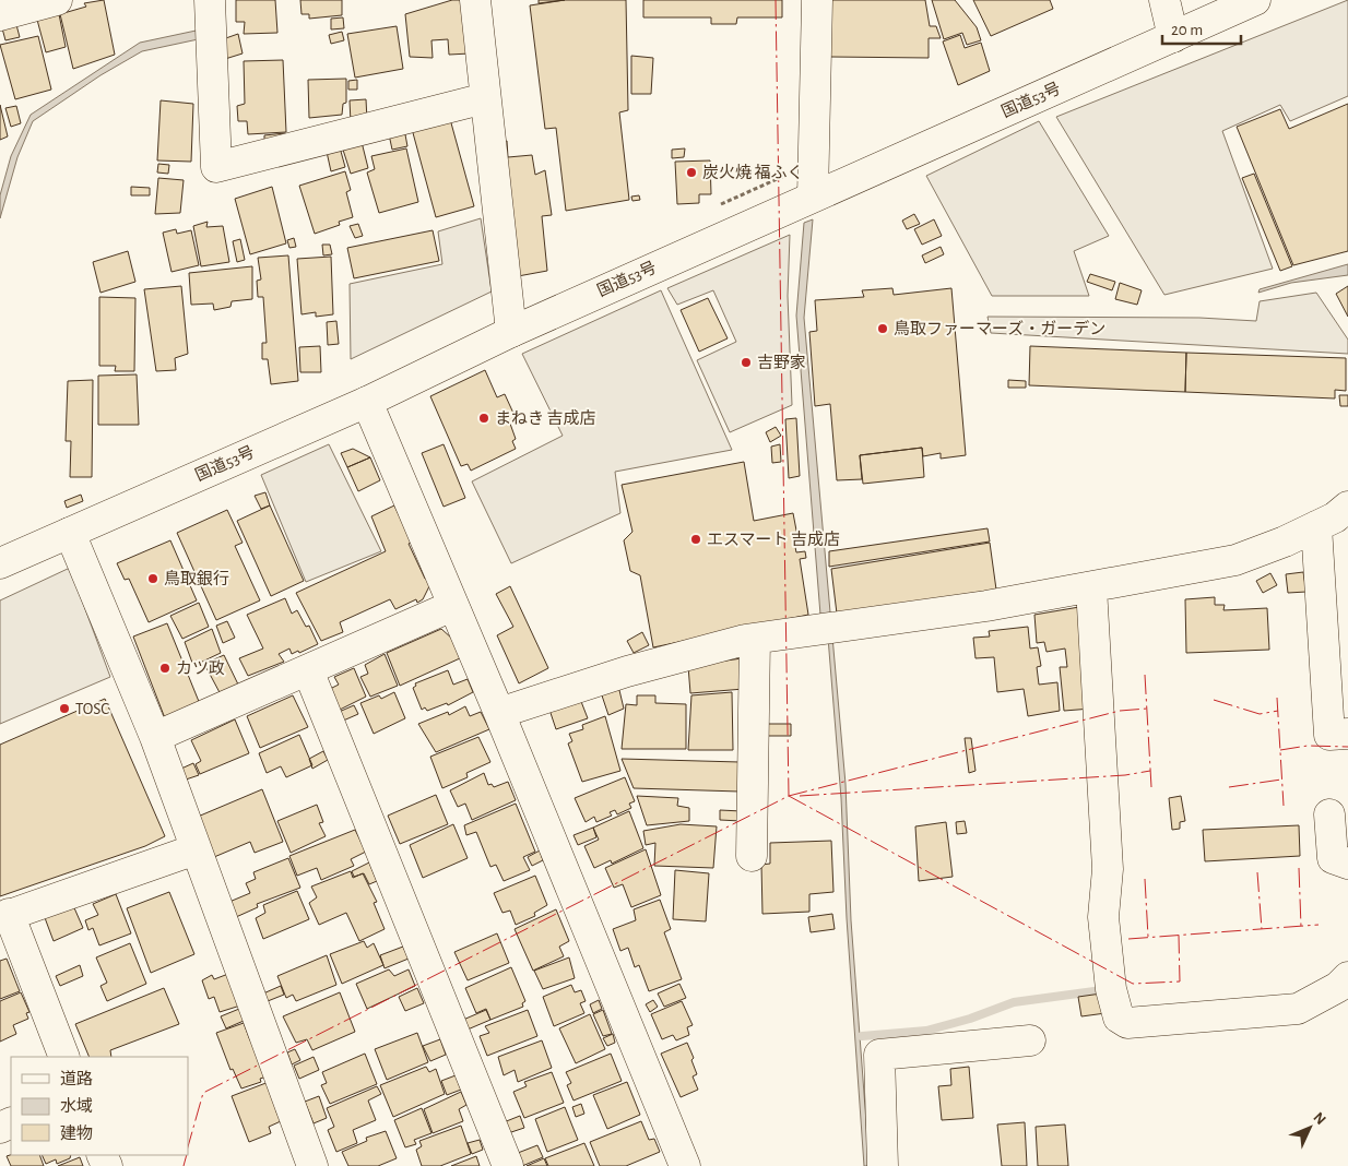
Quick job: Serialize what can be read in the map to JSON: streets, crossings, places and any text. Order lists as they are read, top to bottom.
{
  "streets": {
    "main road": ["国道53号"]
  },
  "places": [
    "炭火焼 福ふく",
    "鳥取ファーマーズ・ガーデン",
    "吉野家",
    "まねき 吉成店",
    "エスマート 吉成店",
    "鳥取銀行",
    "カツ政",
    "TOSC"
  ],
  "legend": ["道路", "水域", "建物"],
  "scale_bar": "20 m",
  "north": "top right"
}
